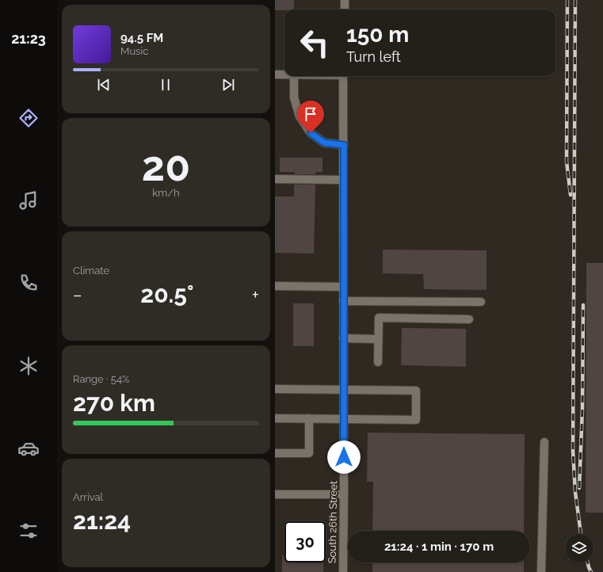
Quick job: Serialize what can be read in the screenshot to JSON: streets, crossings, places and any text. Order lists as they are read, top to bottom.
{
  "streets": {
    "street": ["South 26th Street"]
  },
  "page": {
    "tabs": "21:23",
    "turn": ["150 m", "Turn left"],
    "song": ["94.5 FM", "Music"],
    "tile": [
      ["20", "km/h"],
      "Climate",
      ["Range · 54%", "270 km"],
      ["Arrival", "21:24"]
    ],
    "heat": ["−", "20.5°", "+"],
    "limit": "30",
    "trip": "21:24 · 1 min · 170 m"
  }
}
